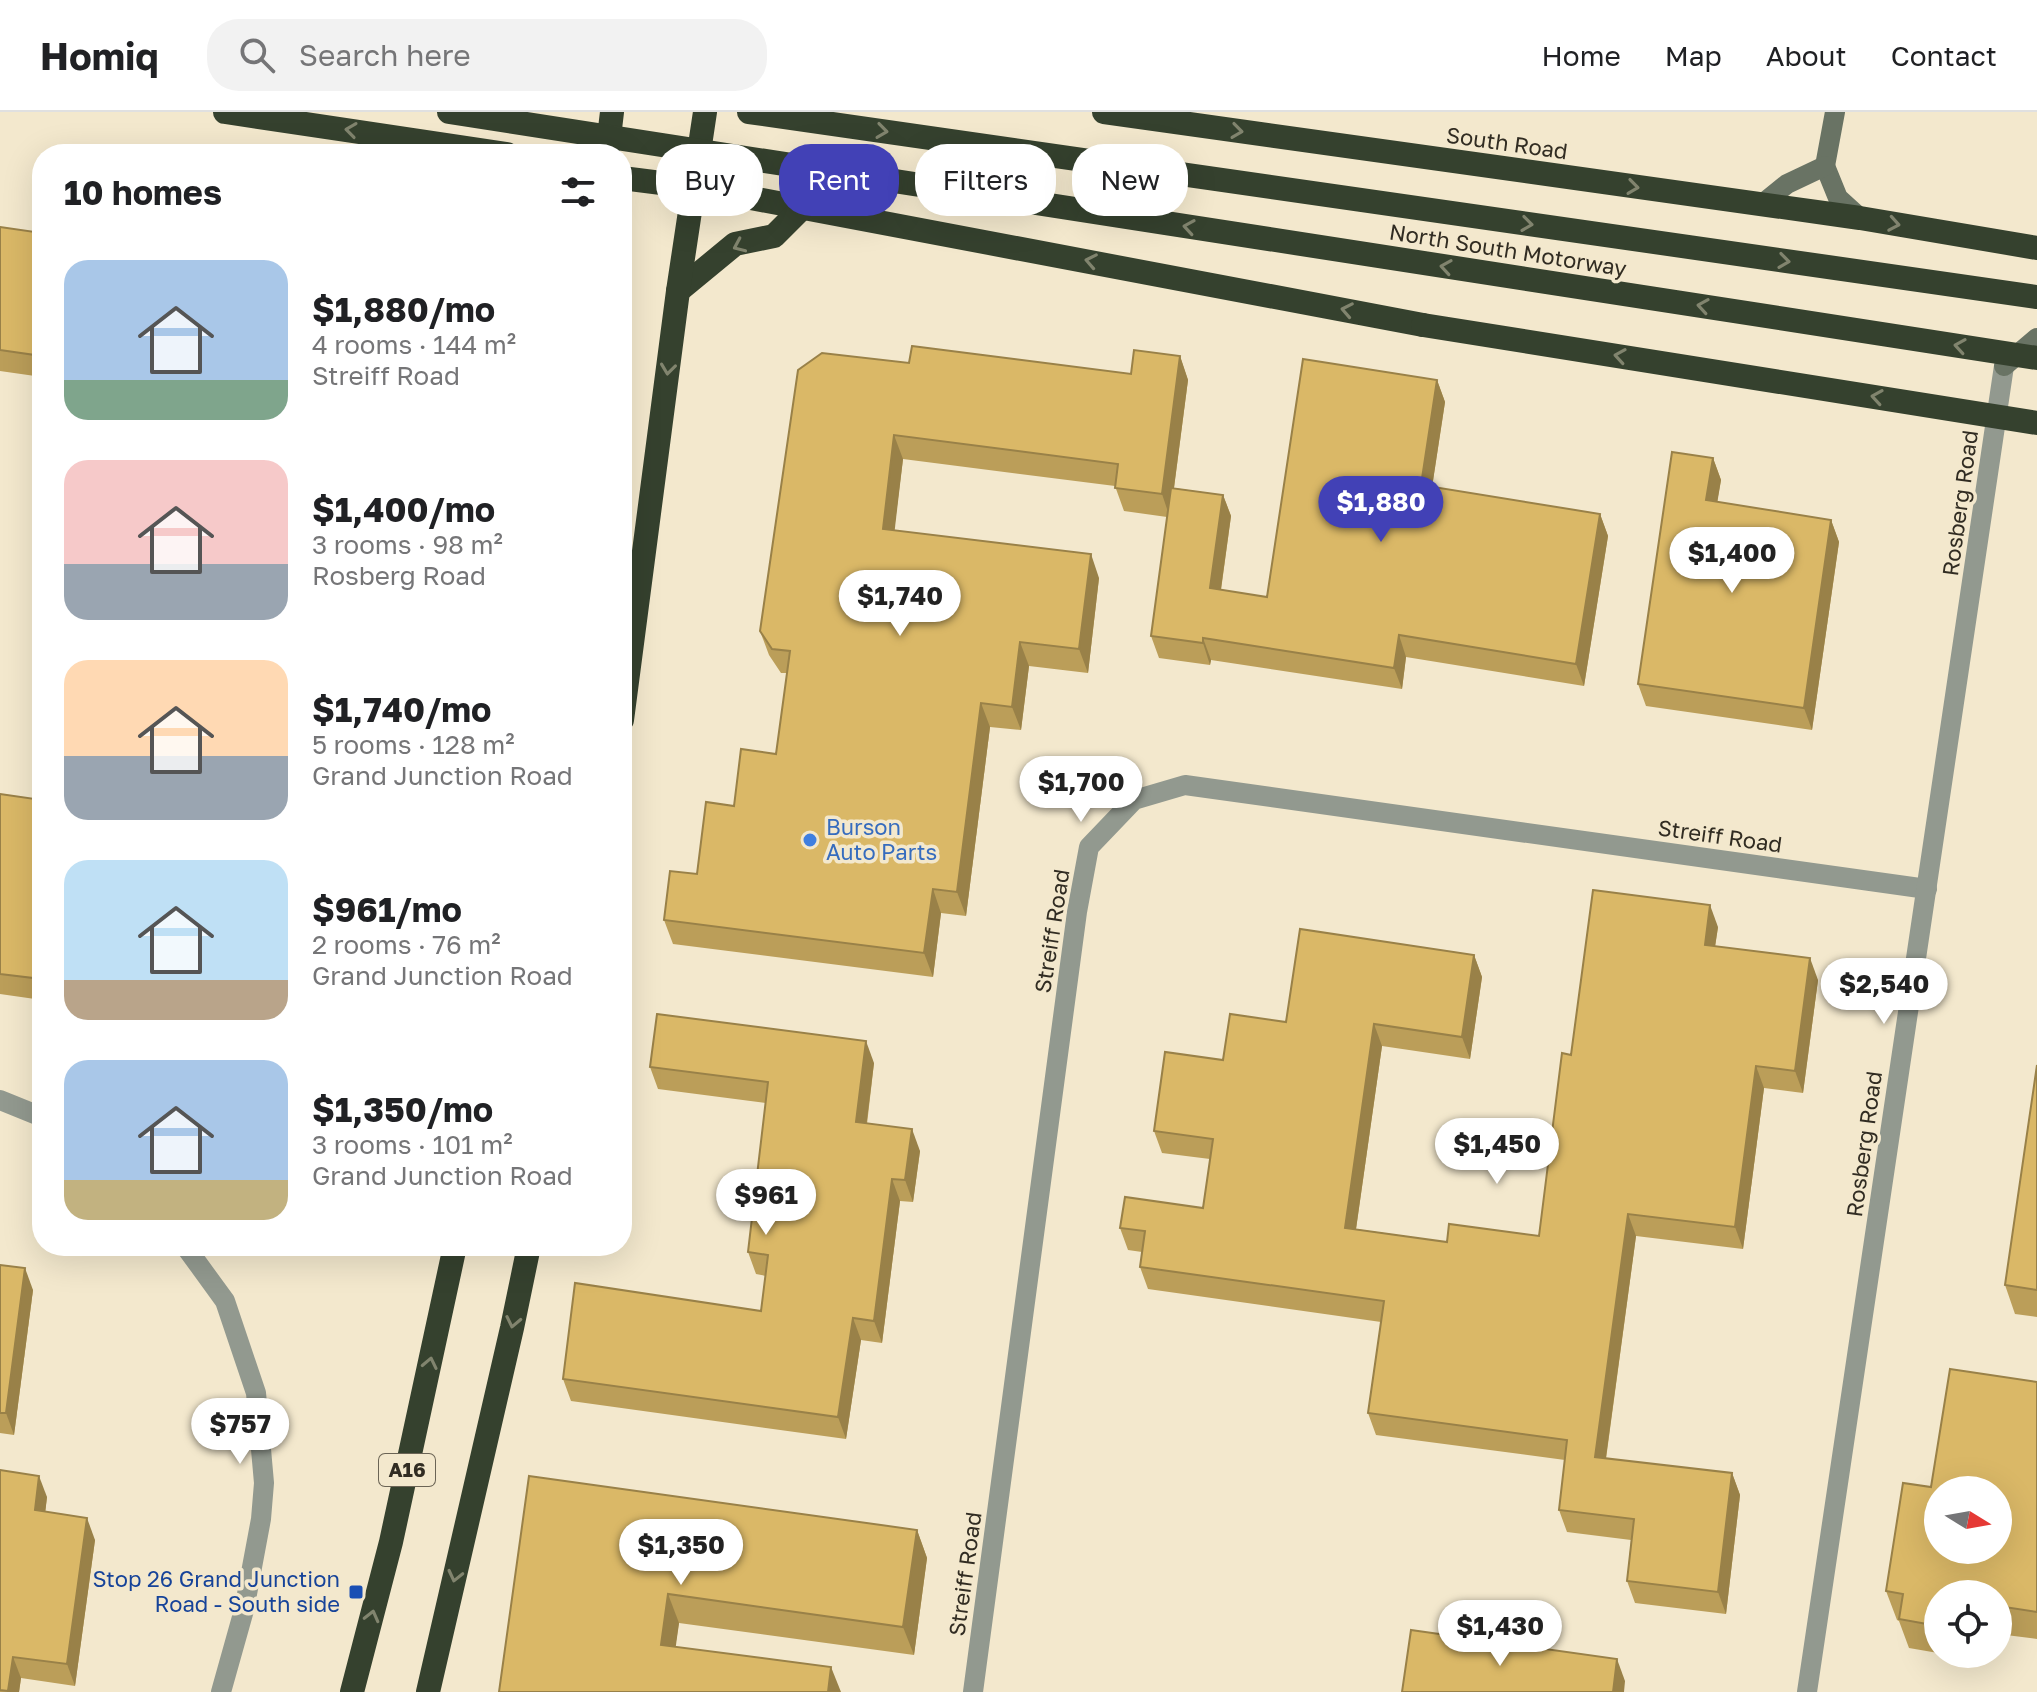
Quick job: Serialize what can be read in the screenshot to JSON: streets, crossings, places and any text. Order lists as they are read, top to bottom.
{
  "streets": {
    "highway": ["South Road", "North South Motorway", "A16"],
    "street": ["Rosberg Road", "Streiff Road"]
  },
  "crossings": [
    ["Rosberg Road", "Streiff Road"]
  ],
  "places": {
    "other": ["Burson Auto Parts"],
    "transit": ["Stop 26 Grand Junction Road - South side"]
  },
  "north": "right",
  "page": {
    "header": "Homiq",
    "search": "Search here",
    "nav": [
      "Home",
      "Map",
      "About",
      "Contact"
    ],
    "chip": [
      "Buy",
      "Rent",
      "Filters",
      "New"
    ],
    "heading": "10 homes",
    "list": [
      {
        "name": "$1,880/mo",
        "note": "4 rooms · 144 m² · Streiff Road"
      },
      {
        "name": "$1,400/mo",
        "note": "3 rooms · 98 m² · Rosberg Road"
      },
      {
        "name": "$1,740/mo",
        "note": "5 rooms · 128 m² · Grand Junction Road"
      },
      {
        "name": "$961/mo",
        "note": "2 rooms · 76 m² · Grand Junction Road"
      },
      {
        "name": "$1,350/mo",
        "note": "3 rooms · 101 m² · Grand Junction Road"
      }
    ],
    "price": [
      "$1,880",
      "$1,400",
      "$1,740",
      "$1,700",
      "$2,540",
      "$1,450",
      "$961",
      "$757",
      "$1,350",
      "$1,430"
    ]
  }
}
